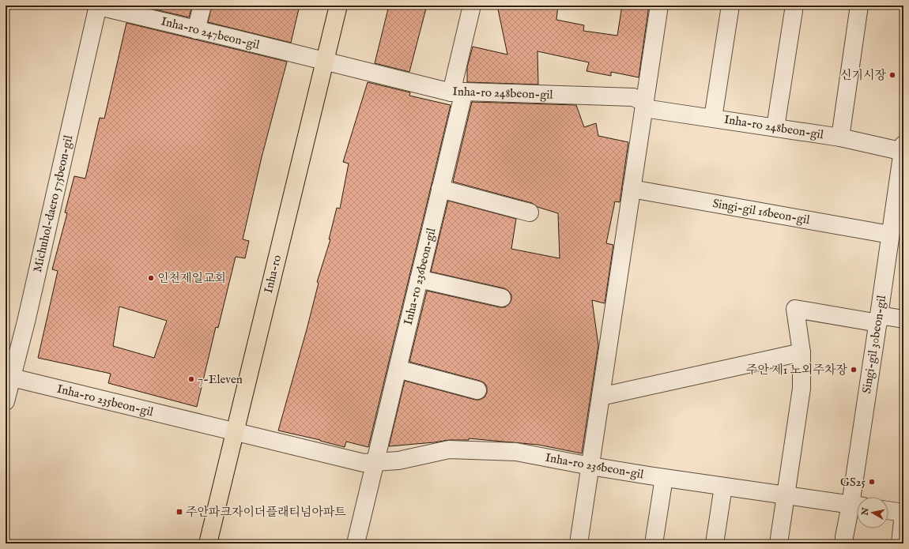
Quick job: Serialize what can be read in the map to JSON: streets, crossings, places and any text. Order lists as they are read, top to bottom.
{
  "streets": {
    "main road": ["Inha-ro"],
    "street": [
      "Inha-ro 247beon-gil",
      "Inha-ro 248beon-gil",
      "Michuhol-daero 575beon-gil",
      "Singi-gil 16beon-gil",
      "Inha-ro 236beon-gil",
      "Singi-gil 30beon-gil",
      "Inha-ro 235beon-gil"
    ]
  },
  "crossings": [
    ["Inha-ro 247beon-gil", "Inha-ro 248beon-gil"],
    ["Inha-ro 247beon-gil", "Michuhol-daero 575beon-gil"],
    ["Inha-ro 247beon-gil", "Inha-ro"],
    ["Inha-ro 248beon-gil", "Inha-ro"],
    ["Inha-ro 248beon-gil", "Inha-ro 236beon-gil"],
    ["Inha-ro 248beon-gil", "Singi-gil 30beon-gil"],
    ["Michuhol-daero 575beon-gil", "Inha-ro 235beon-gil"],
    ["Singi-gil 16beon-gil", "Singi-gil 30beon-gil"],
    ["Inha-ro", "Inha-ro 236beon-gil"],
    ["Inha-ro", "Inha-ro 235beon-gil"],
    ["Inha-ro 236beon-gil", "Singi-gil 30beon-gil"],
    ["Inha-ro 236beon-gil", "Inha-ro 235beon-gil"]
  ],
  "places": {
    "other": [
      "신기시장",
      "인천제일교회",
      "주안 제1 노외주차장",
      "7-Eleven",
      "GS25"
    ],
    "transit": ["주안파크자이더플래티넘아파트"]
  },
  "north": "left"
}
